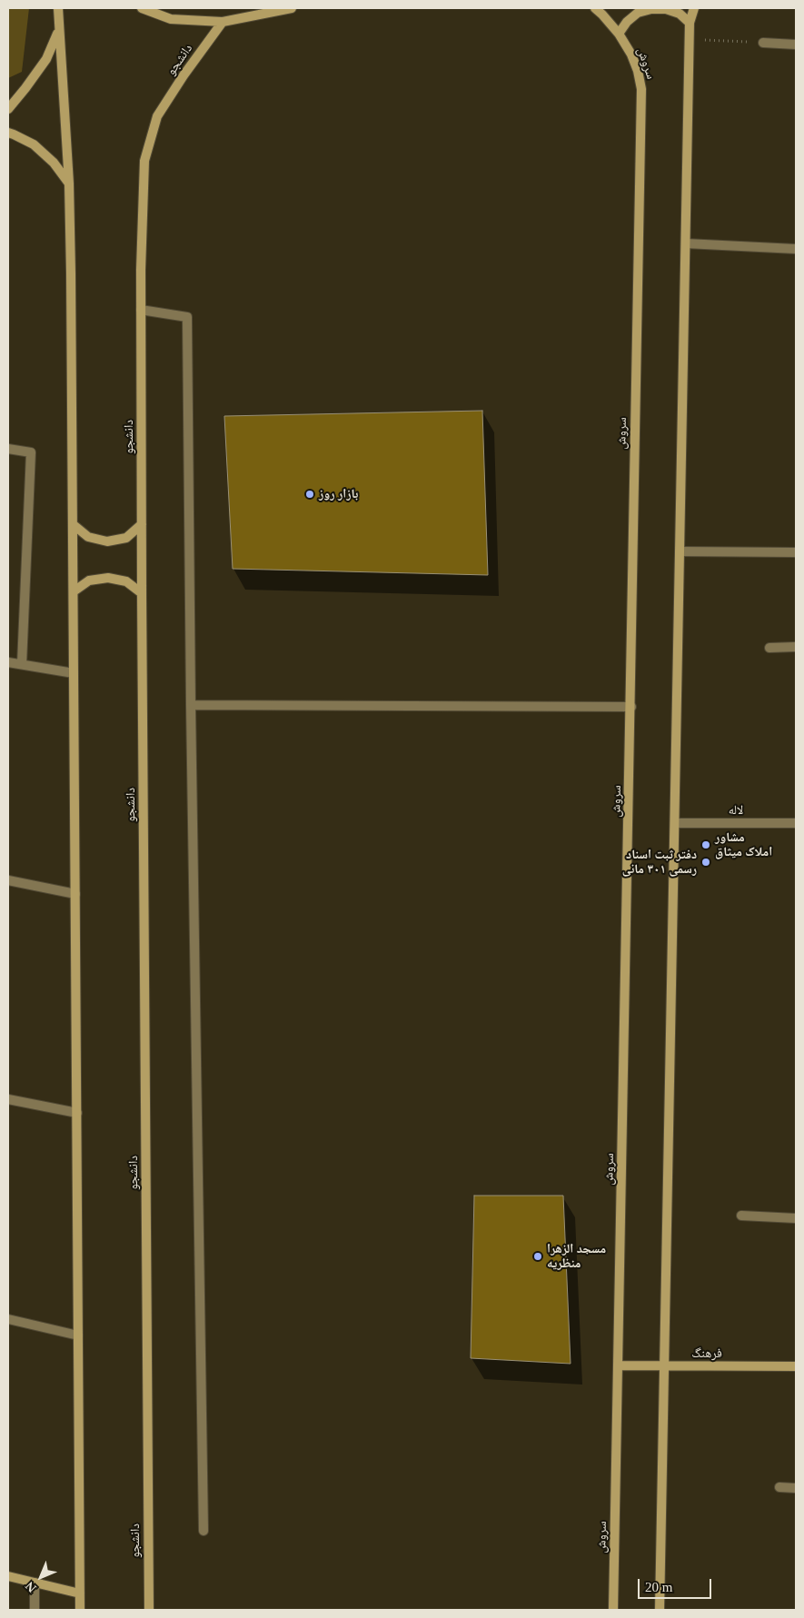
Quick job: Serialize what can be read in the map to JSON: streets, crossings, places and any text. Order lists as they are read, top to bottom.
{
  "streets": {
    "street": [
      "دانشجو",
      "سروش",
      "لاله",
      "فرهنگ"
    ]
  },
  "crossings": [
    ["سروش", "فرهنگ"]
  ],
  "places": [
    "بازار روز",
    "مشاور املاک میثاق",
    "دفتر ثبت اسناد رسمی ۳۰۱ مانی",
    "مسجد الزهرا منظریه"
  ],
  "scale_bar": "20 m",
  "north": "bottom left"
}
